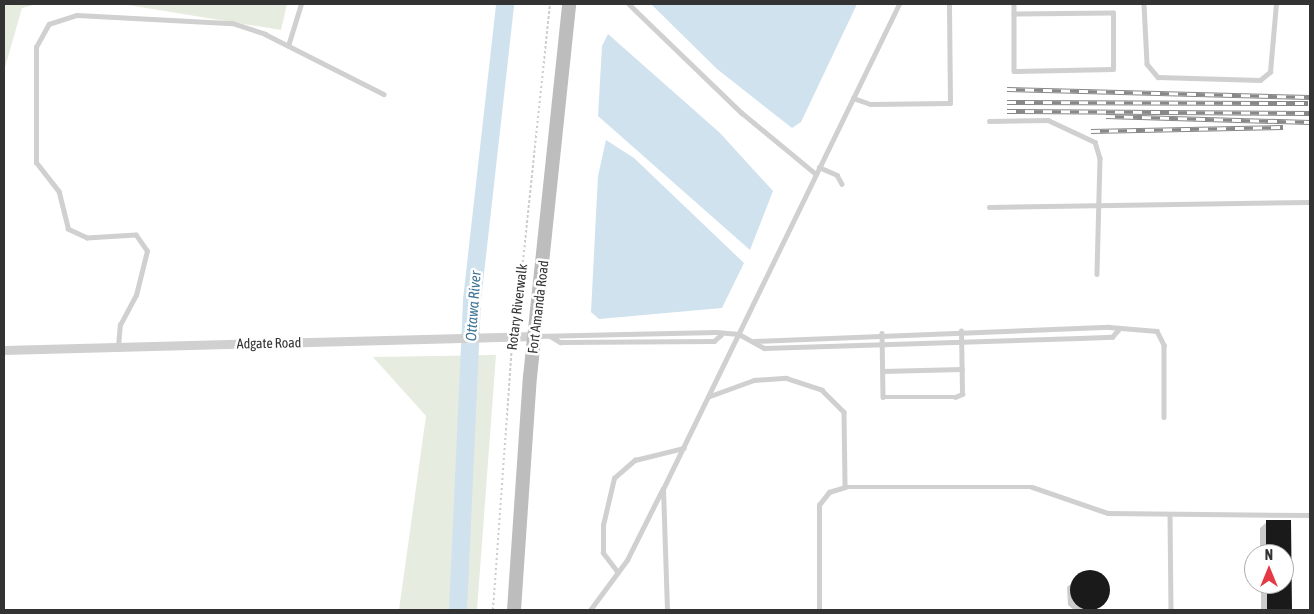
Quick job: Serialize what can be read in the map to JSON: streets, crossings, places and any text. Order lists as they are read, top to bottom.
{
  "streets": {
    "street": ["Fort Amanda Road", "Adgate Road"],
    "path": ["Rotary Riverwalk"]
  },
  "crossings": [
    ["Rotary Riverwalk", "Adgate Road"],
    ["Fort Amanda Road", "Adgate Road"]
  ],
  "water": ["Ottawa River"],
  "north": "top"
}
